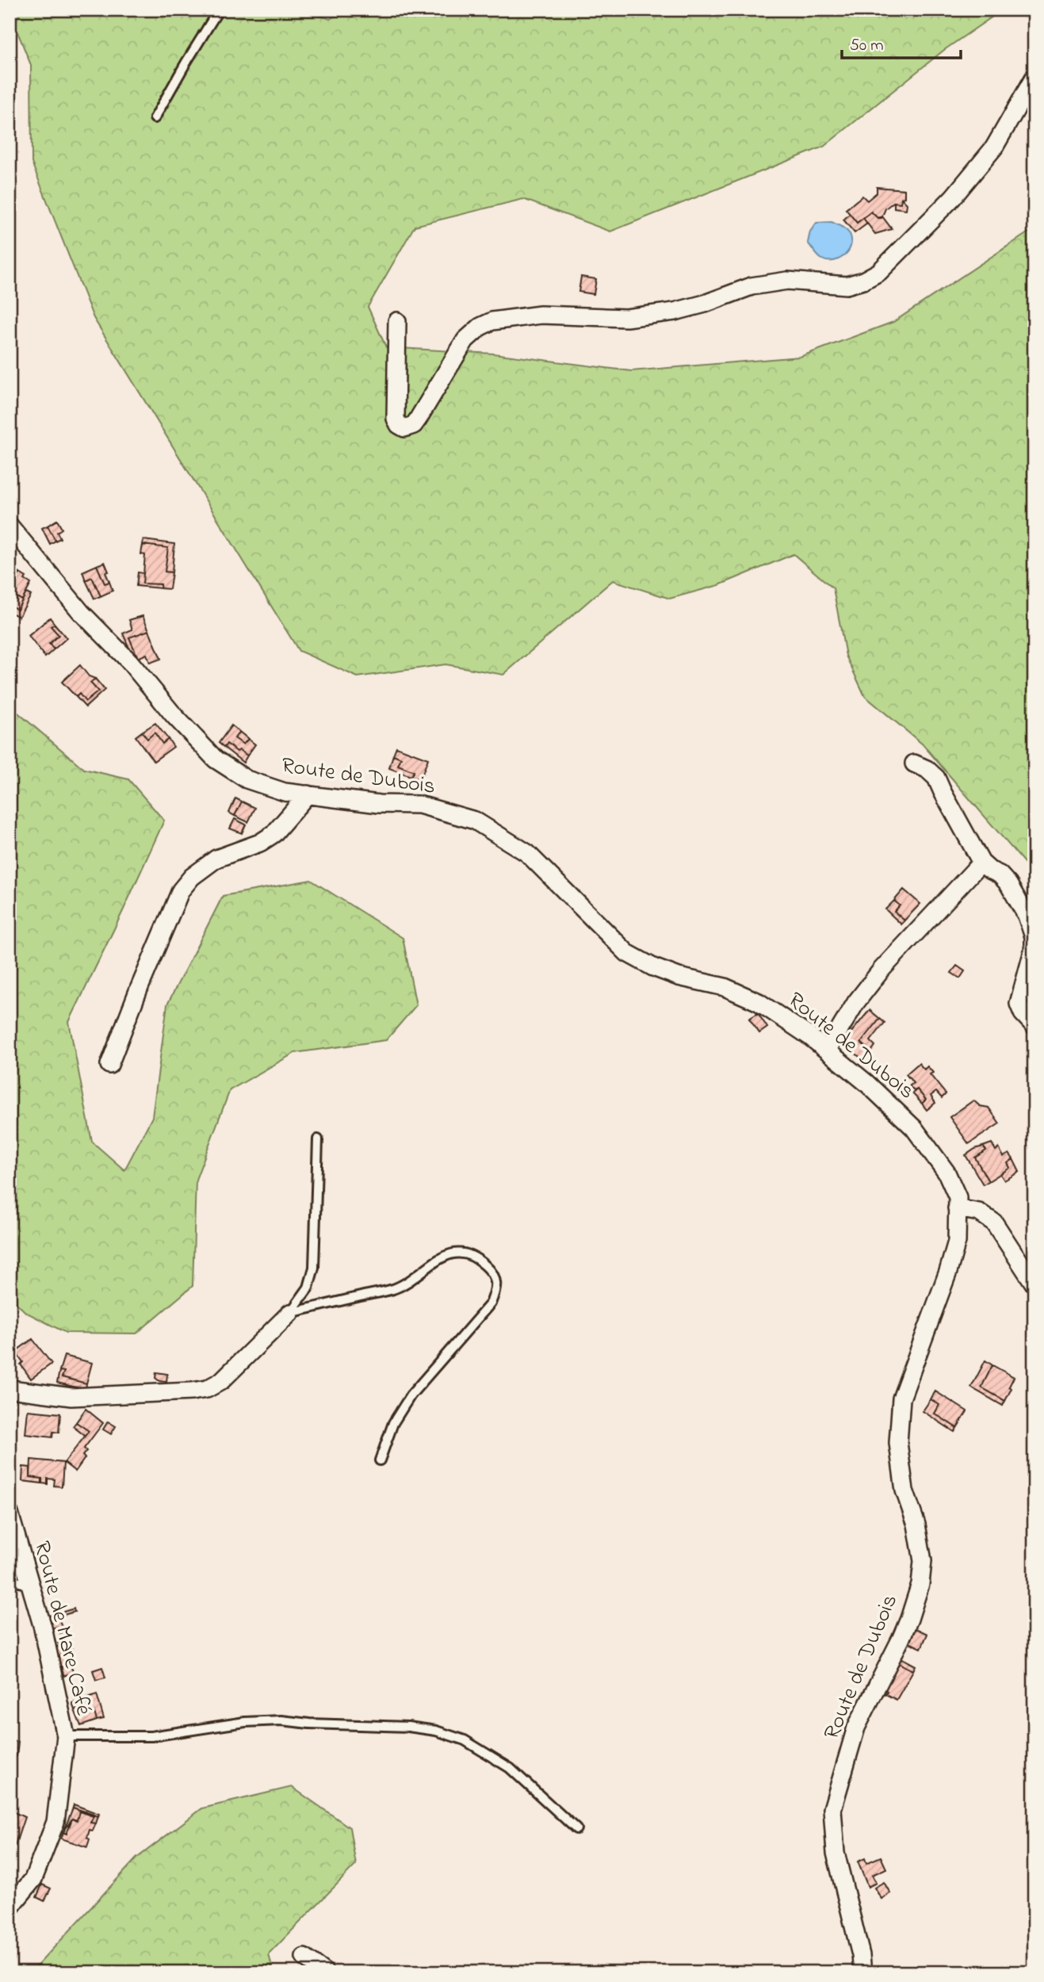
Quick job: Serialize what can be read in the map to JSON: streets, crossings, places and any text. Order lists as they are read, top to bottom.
{
  "streets": {
    "street": ["Route de Dubois", "Route de Mare Café"]
  },
  "scale_bar": "50 m"
}
